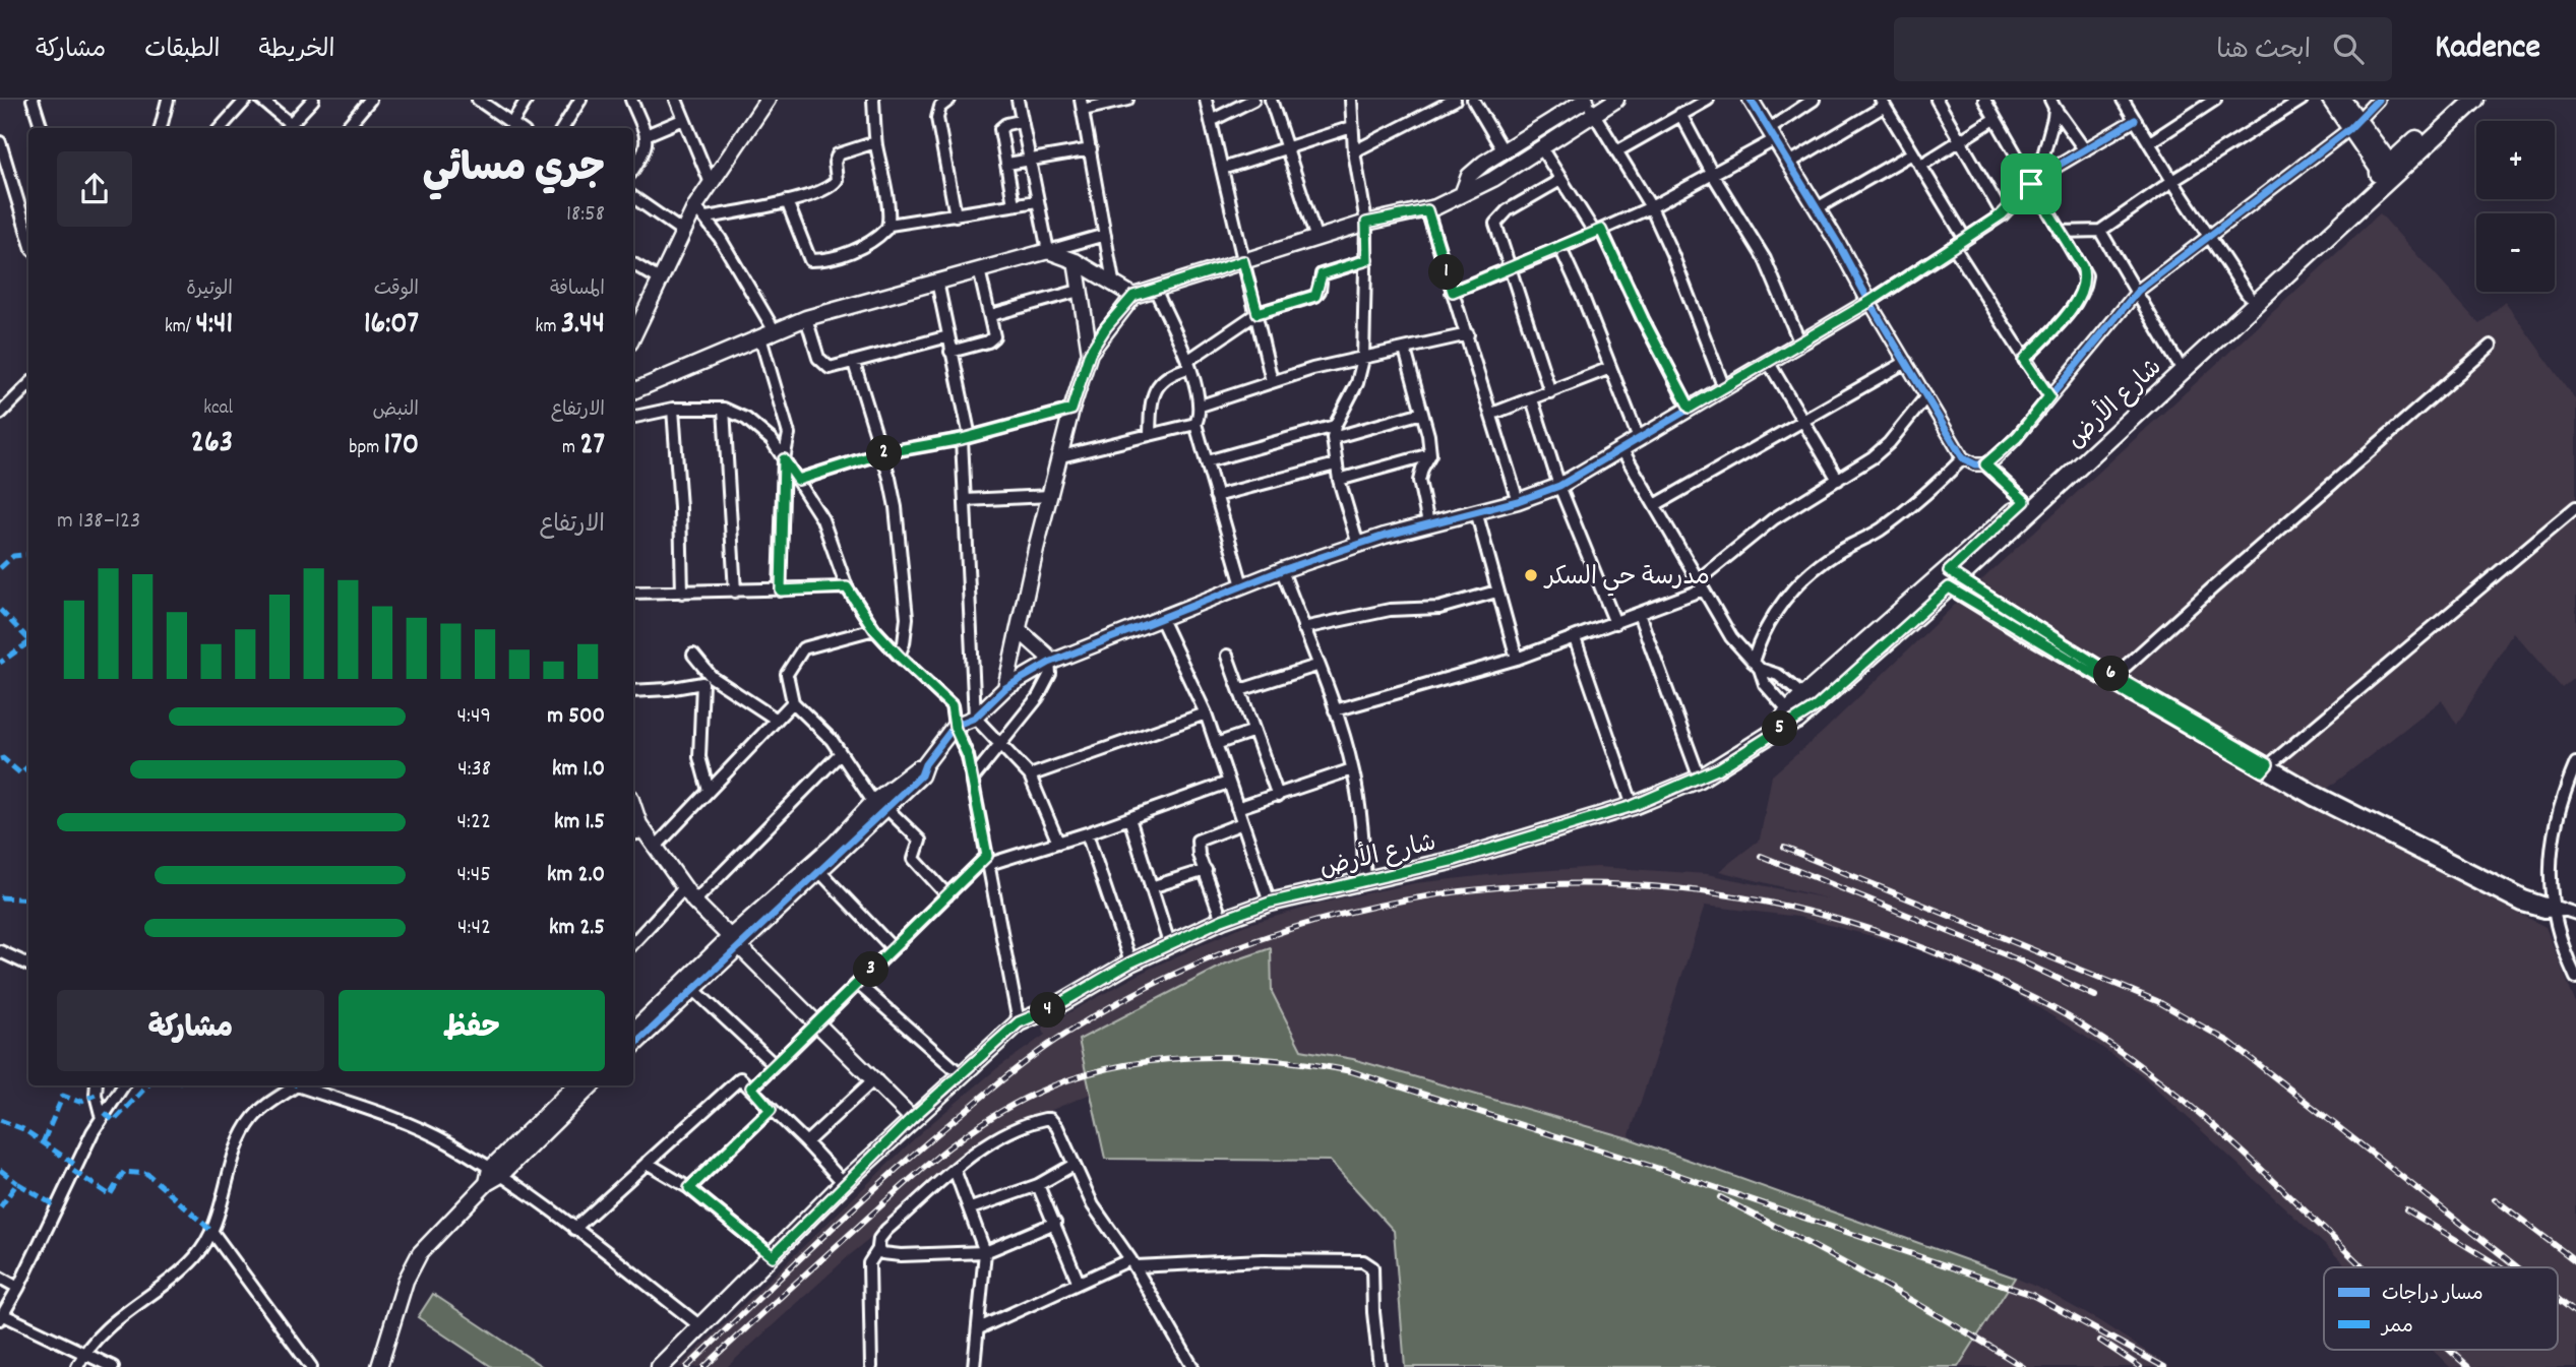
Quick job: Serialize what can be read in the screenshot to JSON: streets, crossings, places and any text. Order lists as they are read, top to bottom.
{
  "streets": {
    "main road": ["شارع الأرض"]
  },
  "places": ["مدرسة حي السكر"],
  "legend": ["مسار دراجات", "ممر"],
  "page": {
    "header": "Kadence",
    "search": "ابحث هنا",
    "nav": ["الخريطة", "الطبقات", "مشاركة"],
    "map_buttons": ["+", "−"],
    "heading": ["جري مسائي", "18:58"],
    "stats": [
      ["المسافة", "3.44 km"],
      ["الوقت", "16:07"],
      ["الوتيرة", "4:41 /km"],
      ["الارتفاع", "27 m"],
      ["النبض", "170 bpm"],
      ["kcal", "263"]
    ],
    "pins": [
      "1",
      "2",
      "6",
      "5",
      "3",
      "4"
    ],
    "chart": ["الارتفاع", "123–138 m"],
    "list": [
      {
        "name": "500 m",
        "note": "4:49"
      },
      {
        "name": "1.0 km",
        "note": "4:38"
      },
      {
        "name": "1.5 km",
        "note": "4:22"
      },
      {
        "name": "2.0 km",
        "note": "4:45"
      },
      {
        "name": "2.5 km",
        "note": "4:42"
      }
    ],
    "buttons": ["حفظ", "مشاركة"]
  }
}
